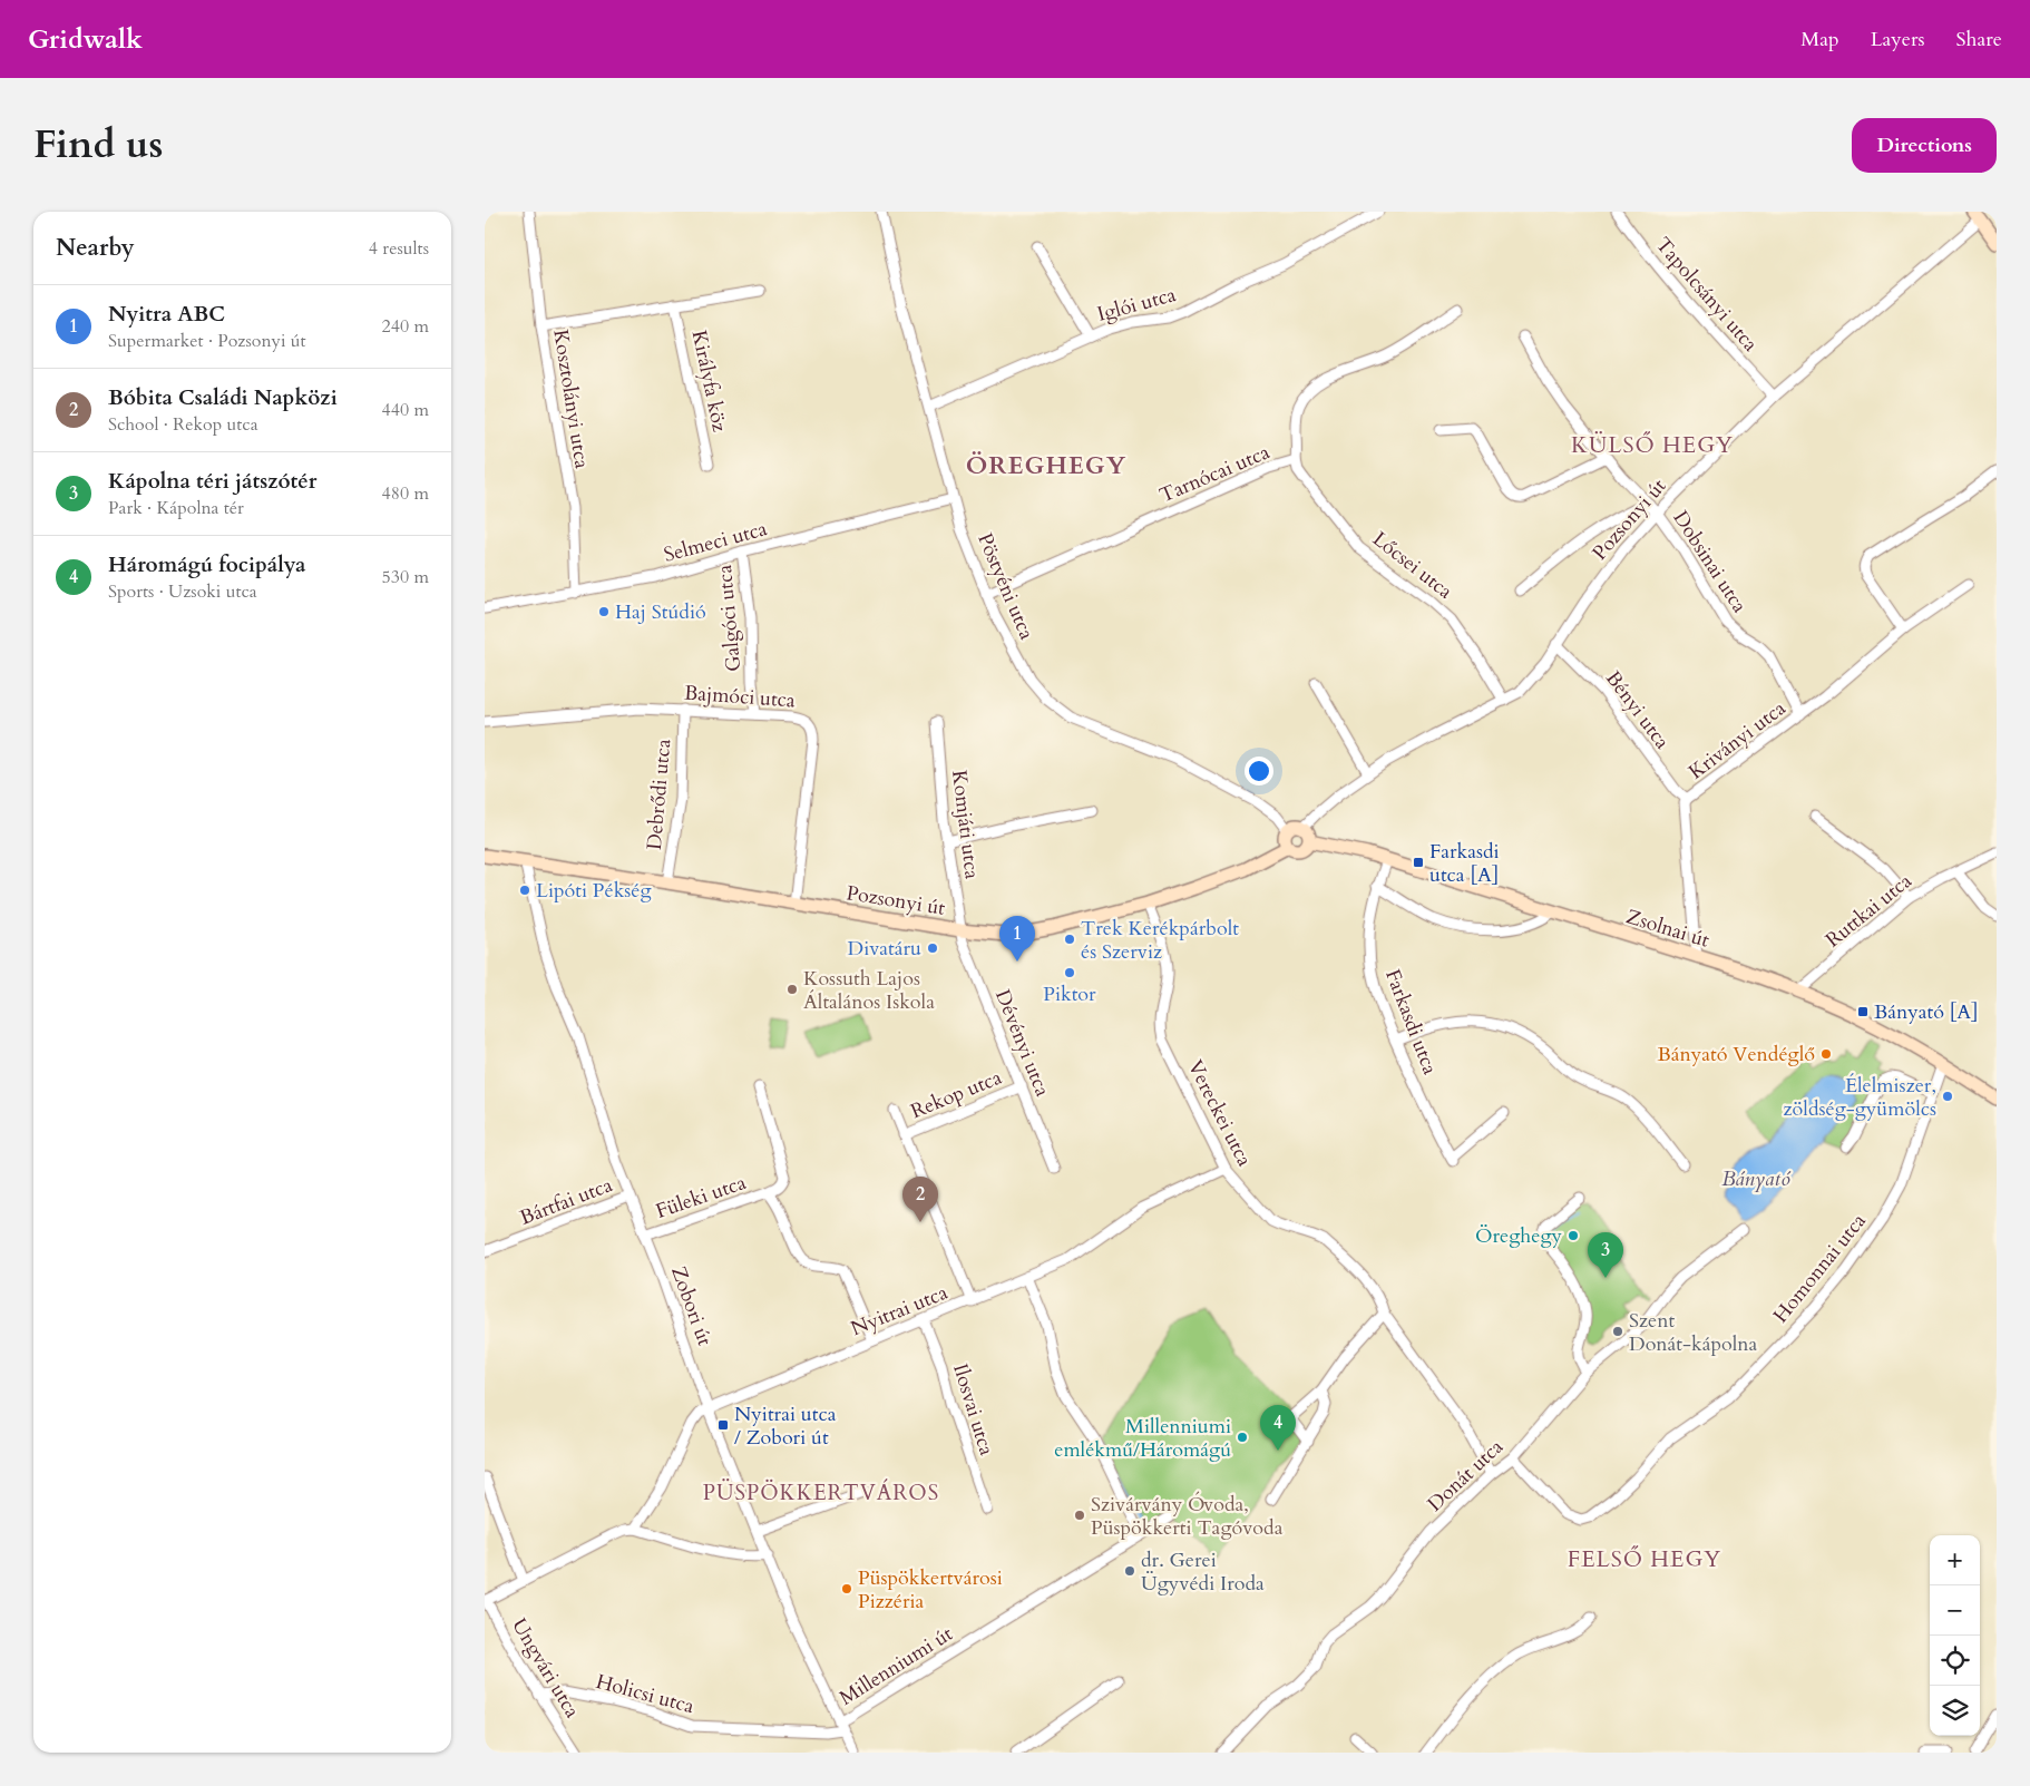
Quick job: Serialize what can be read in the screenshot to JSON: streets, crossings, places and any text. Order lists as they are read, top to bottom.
{
  "streets": {
    "street": [
      "Tapolcsányi utca",
      "Iglói utca",
      "Királyfa köz",
      "Kosztolányi utca",
      "Tarnócai utca",
      "Pozsonyi út",
      "Selmeci utca",
      "Dobsinai utca",
      "Lőcsei utca",
      "Pöstyéni utca",
      "Galgóci utca",
      "Bajmóci utca",
      "Bényi utca",
      "Kriványi utca",
      "Debrődi utca",
      "Komjáti utca",
      "Ruttkai utca",
      "Zsolnai út",
      "Farkasdi utca",
      "Dévényi utca",
      "Rekop utca",
      "Vereckei utca",
      "Füleki utca",
      "Bártfai utca",
      "Homonnai utca",
      "Zobori út",
      "Nyitrai utca",
      "Ilosvai utca",
      "Donát utca",
      "Millenniumi út",
      "Ungvári utca",
      "Holicsi utca"
    ]
  },
  "crossings": [
    ["Tapolcsányi utca", "Pozsonyi út"],
    ["Iglói utca", "Pöstyéni utca"],
    ["Királyfa köz", "Kosztolányi utca"],
    ["Kosztolányi utca", "Selmeci utca"],
    ["Tarnócai utca", "Lőcsei utca"],
    ["Tarnócai utca", "Pöstyéni utca"],
    ["Pozsonyi út", "Dobsinai utca"],
    ["Pozsonyi út", "Lőcsei utca"],
    ["Pozsonyi út", "Pöstyéni utca"],
    ["Pozsonyi út", "Bajmóci utca"],
    ["Pozsonyi út", "Bényi utca"],
    ["Pozsonyi út", "Debrődi utca"],
    ["Pozsonyi út", "Komjáti utca"],
    ["Pozsonyi út", "Zsolnai út"],
    ["Pozsonyi út", "Dévényi utca"],
    ["Pozsonyi út", "Vereckei utca"],
    ["Pozsonyi út", "Zobori út"],
    ["Selmeci utca", "Pöstyéni utca"],
    ["Selmeci utca", "Galgóci utca"],
    ["Dobsinai utca", "Kriványi utca"],
    ["Pöstyéni utca", "Zsolnai út"],
    ["Galgóci utca", "Bajmóci utca"],
    ["Bajmóci utca", "Debrődi utca"],
    ["Bényi utca", "Kriványi utca"],
    ["Kriványi utca", "Zsolnai út"],
    ["Komjáti utca", "Dévényi utca"],
    ["Ruttkai utca", "Zsolnai út"],
    ["Zsolnai út", "Farkasdi utca"],
    ["Zsolnai út", "Homonnai utca"],
    ["Dévényi utca", "Rekop utca"],
    ["Rekop utca", "Nyitrai utca"],
    ["Vereckei utca", "Nyitrai utca"],
    ["Vereckei utca", "Donát utca"],
    ["Füleki utca", "Zobori út"],
    ["Füleki utca", "Nyitrai utca"],
    ["Bártfai utca", "Zobori út"],
    ["Homonnai utca", "Donát utca"],
    ["Zobori út", "Nyitrai utca"],
    ["Zobori út", "Millenniumi út"],
    ["Zobori út", "Holicsi utca"],
    ["Nyitrai utca", "Ilosvai utca"],
    ["Millenniumi út", "Holicsi utca"],
    ["Ungvári utca", "Holicsi utca"]
  ],
  "districts": [
    "KÜLSŐ HEGY",
    "ÖREGHEGY",
    "PÜSPÖKKERTVÁROS",
    "FELSŐ HEGY"
  ],
  "water": ["Bányató"],
  "places": {
    "other": [
      "Haj Stúdió",
      "Lipóti Pékség",
      "Trek Kerékpárbolt és Szerviz",
      "Divatáru",
      "Piktor",
      "Kossuth Lajos Általános Iskola",
      "Bányató Vendéglő",
      "Élelmiszer, zöldség-gyümölcs",
      "Öreghegy",
      "Szent Donát-kápolna",
      "Millenniumi emlékmű/Háromágú",
      "Szivárvány Óvoda, Püspökkerti Tagóvoda",
      "dr. Gerei Ügyvédi Iroda",
      "Püspökkertvárosi Pizzéria"
    ],
    "transit": ["Farkasdi utca [A]", "Bányató [A]", "Nyitrai utca / Zobori út"]
  },
  "page": {
    "header": "Gridwalk",
    "nav": ["Map", "Layers", "Share"],
    "title": "Find us",
    "buttons": "Directions",
    "heading": ["Nearby", "4 results"],
    "list": [
      {
        "mark": "1",
        "name": "Nyitra ABC",
        "note": "Supermarket · Pozsonyi út",
        "value": "240 m"
      },
      {
        "mark": "2",
        "name": "Bóbita Családi Napközi",
        "note": "School · Rekop utca",
        "value": "440 m"
      },
      {
        "mark": "3",
        "name": "Kápolna téri játszótér",
        "note": "Park · Kápolna tér",
        "value": "480 m"
      },
      {
        "mark": "4",
        "name": "Háromágú focipálya",
        "note": "Sports · Uzsoki utca",
        "value": "530 m"
      }
    ],
    "pins": [
      "1",
      "2",
      "3",
      "4"
    ],
    "map_buttons": ["+", "−"]
  }
}
